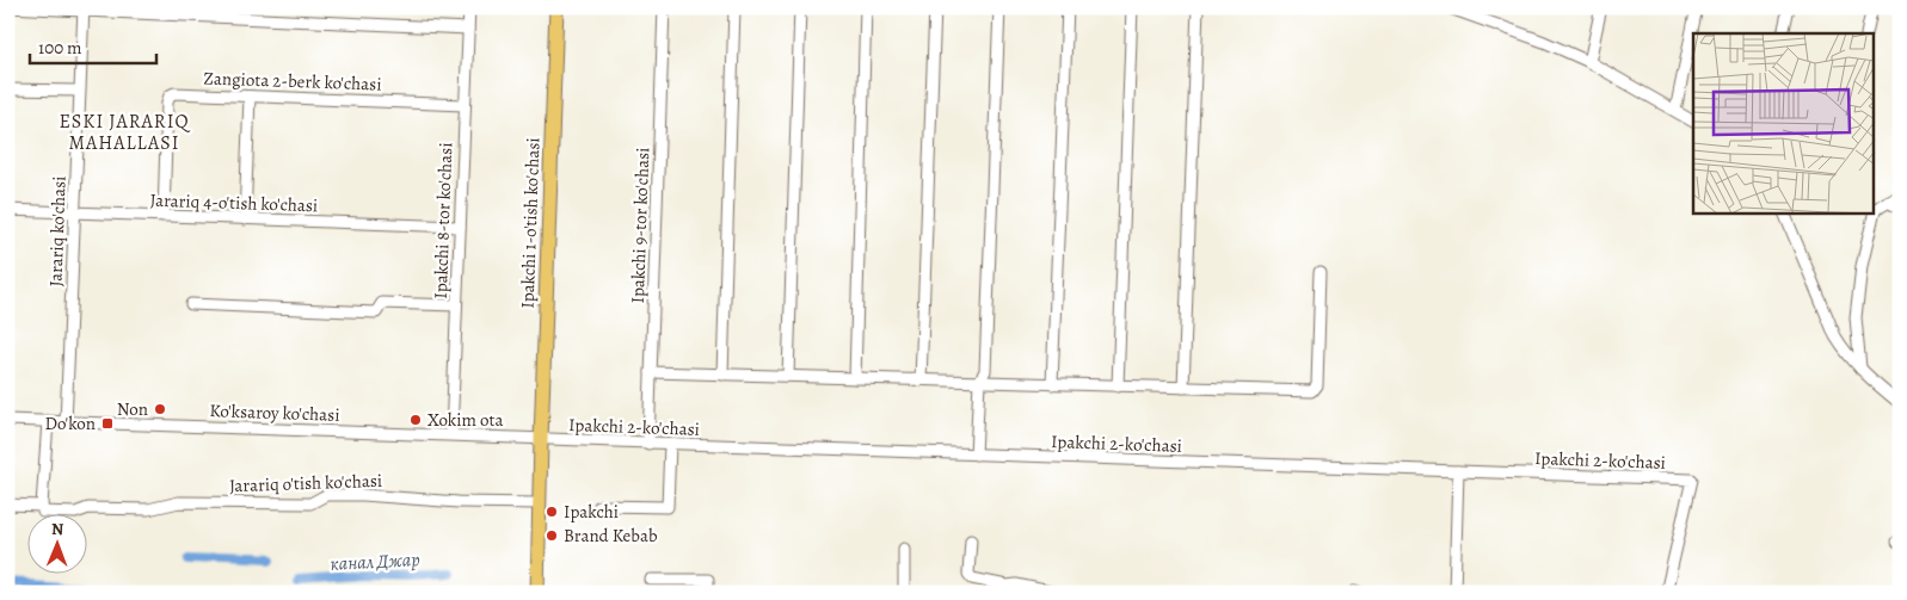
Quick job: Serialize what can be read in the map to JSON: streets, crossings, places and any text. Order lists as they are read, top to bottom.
{
  "streets": {
    "main road": ["Ipakchi 1-o'tish ko'chasi"],
    "street": [
      "Zangiota 2-berk ko'chasi",
      "Jarariq 4-o'tish ko'chasi",
      "Ipakchi 8-tor ko'chasi",
      "Ipakchi 9-tor ko'chasi",
      "Jarariq ko'chasi",
      "Ko'ksaroy ko'chasi",
      "Ipakchi 2-ko'chasi",
      "Jarariq o'tish ko'chasi"
    ]
  },
  "crossings": [
    ["Zangiota 2-berk ko'chasi", "Jarariq 4-o'tish ko'chasi"],
    ["Zangiota 2-berk ko'chasi", "Ipakchi 8-tor ko'chasi"],
    ["Jarariq 4-o'tish ko'chasi", "Ipakchi 8-tor ko'chasi"],
    ["Jarariq 4-o'tish ko'chasi", "Jarariq ko'chasi"],
    ["Ipakchi 8-tor ko'chasi", "Ko'ksaroy ko'chasi"],
    ["Ipakchi 1-o'tish ko'chasi", "Ko'ksaroy ko'chasi"],
    ["Ipakchi 1-o'tish ko'chasi", "Ipakchi 2-ko'chasi"],
    ["Ipakchi 9-tor ko'chasi", "Ipakchi 2-ko'chasi"],
    ["Jarariq ko'chasi", "Ko'ksaroy ko'chasi"],
    ["Ko'ksaroy ko'chasi", "Ipakchi 2-ko'chasi"]
  ],
  "districts": ["ESKI JARARIQ MAHALLASI"],
  "water": ["канал Джар"],
  "places": {
    "other": [
      "Non",
      "Xokim ota",
      "Ipakchi",
      "Brand Kebab"
    ],
    "transit": ["Do'kon"]
  },
  "scale_bar": "100 m",
  "north": "top"
}
